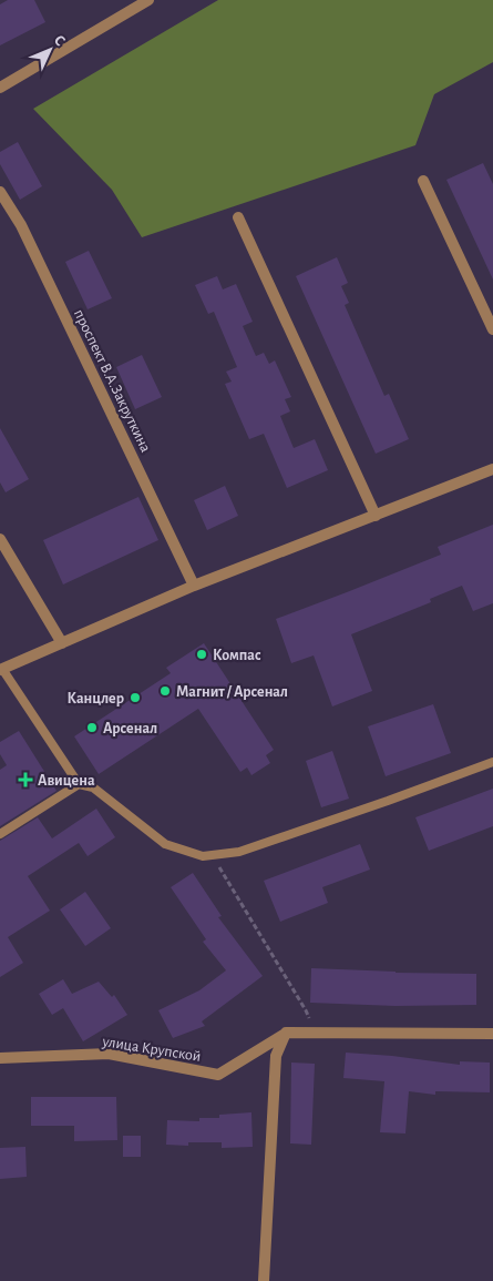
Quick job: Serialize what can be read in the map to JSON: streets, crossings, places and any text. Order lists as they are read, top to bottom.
{
  "streets": {
    "street": ["проспект В.А.Закруткина", "улица Крупской"]
  },
  "places": {
    "other": [
      "Компас",
      "Магнит / Арсенал",
      "Канцлер",
      "Арсенал"
    ],
    "health": ["Авицена"]
  },
  "north": "top right"
}
